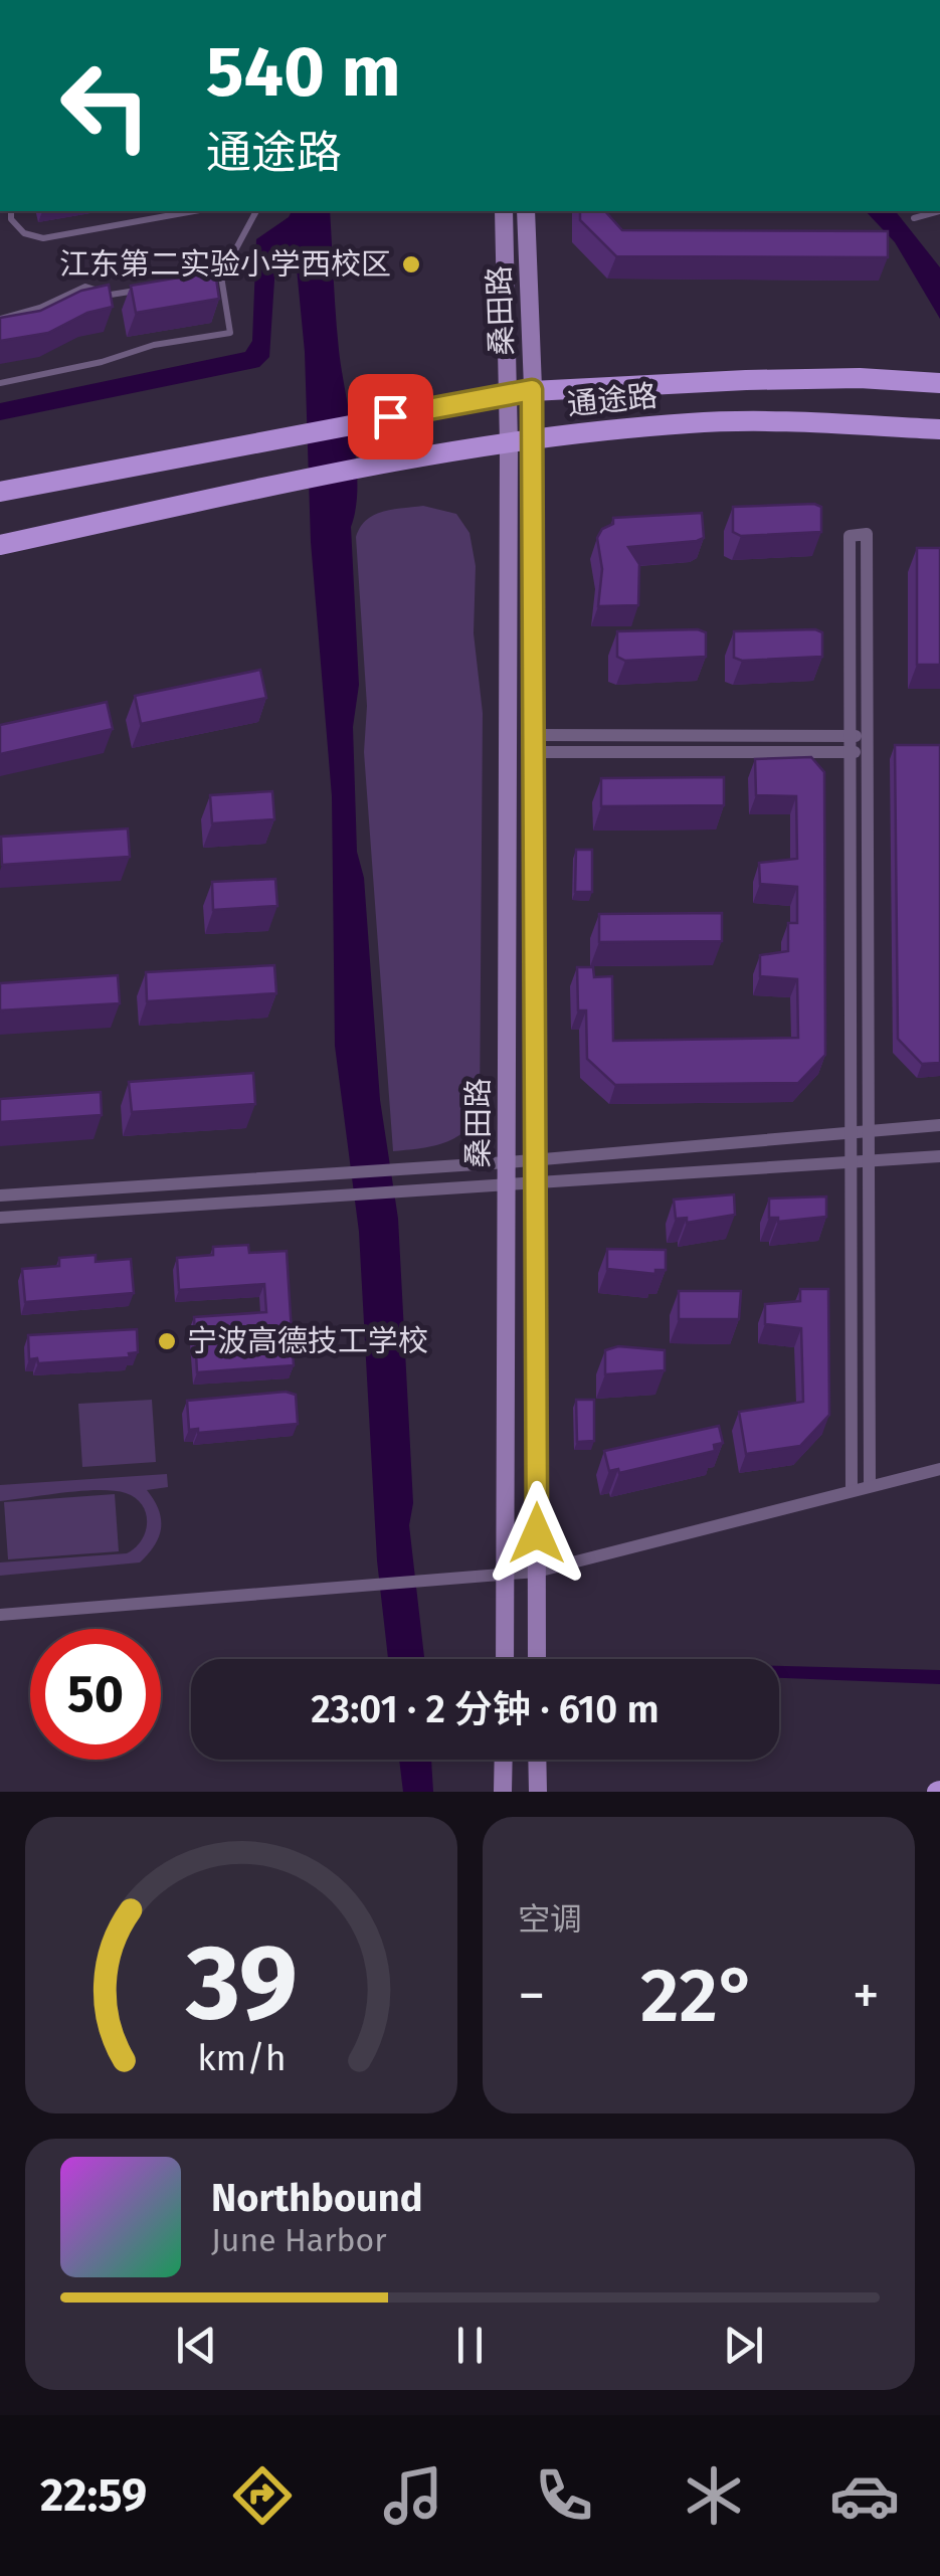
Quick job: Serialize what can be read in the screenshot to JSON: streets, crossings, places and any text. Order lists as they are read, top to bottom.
{
  "streets": {
    "main road": ["桑田路", "通途路"]
  },
  "crossings": [
    ["桑田路", "通途路"]
  ],
  "places": ["江东第二实验小学西校区", "宁波高德技工学校"],
  "page": {
    "turn": ["540 m", "通途路"],
    "limit": "50",
    "trip": "23:01 · 2 分钟 · 610 m",
    "tile": "空调",
    "heat": ["−", "22°", "+"],
    "song": ["Northbound", "June Harbor"],
    "tabs": "22:59",
    "gauge": ["39", "km/h"]
  }
}
